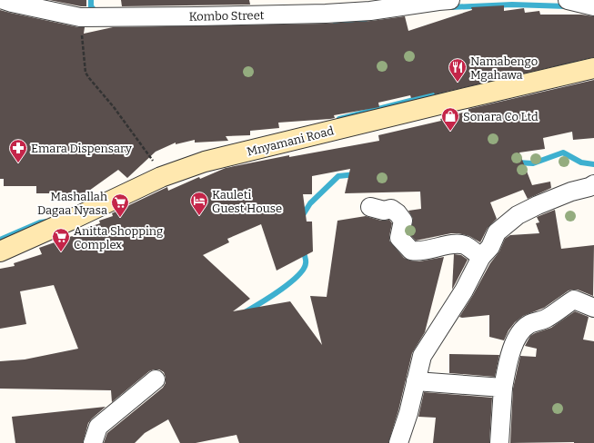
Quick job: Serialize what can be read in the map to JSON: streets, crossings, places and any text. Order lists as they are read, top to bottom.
{
  "streets": {
    "street": ["Kombo Street", "Mnyamani Road"]
  },
  "places": {
    "restaurant": ["Namabengo Mgahawa"],
    "shop": ["Sonara Co Ltd"],
    "pharmacy": ["Emara Dispensary"],
    "hotel": ["Kauleti Guest House"],
    "supermarket": ["Mashallah Dagaa Nyasa", "Anitta Shopping Complex"]
  }
}
